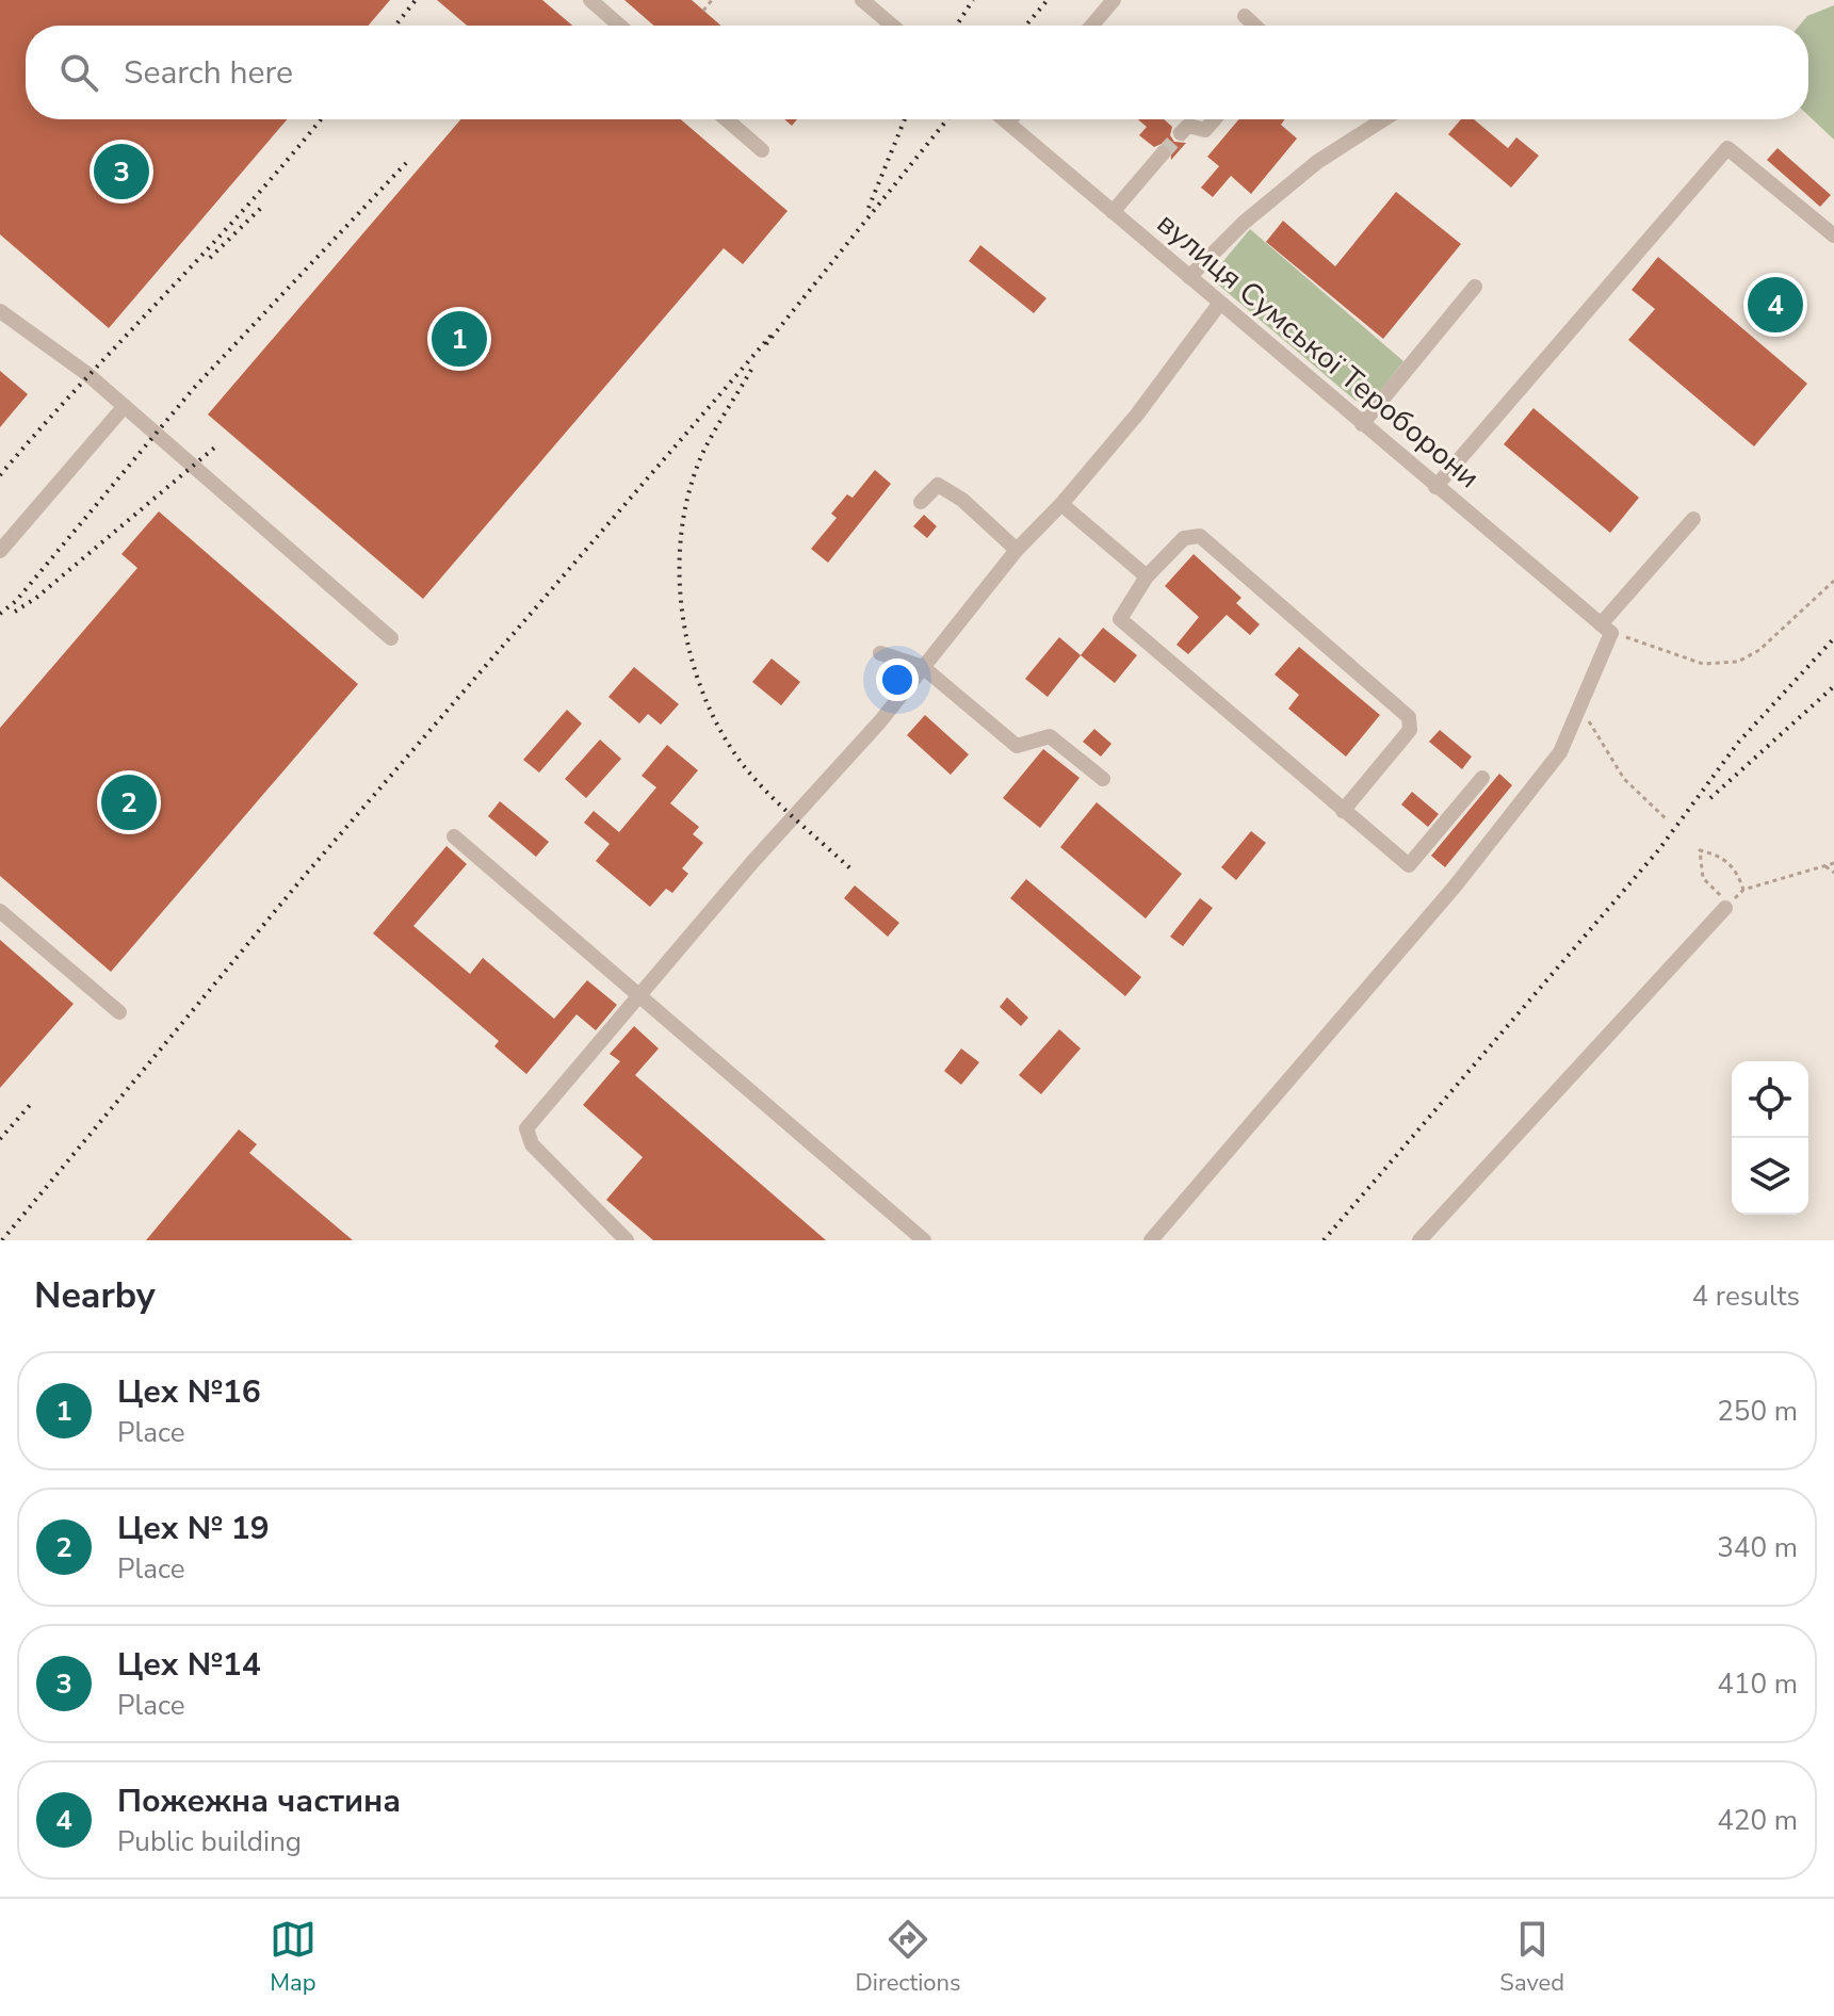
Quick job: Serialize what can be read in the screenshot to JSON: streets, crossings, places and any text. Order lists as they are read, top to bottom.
{
  "streets": {
    "street": ["вулиця Сумської Тероборони"]
  },
  "page": {
    "search": "Search here",
    "pins": [
      "3",
      "4",
      "1",
      "2"
    ],
    "heading": ["Nearby", "4 results"],
    "list": [
      {
        "mark": "1",
        "name": "Цех №16",
        "note": "Place",
        "value": "250 m"
      },
      {
        "mark": "2",
        "name": "Цех № 19",
        "note": "Place",
        "value": "340 m"
      },
      {
        "mark": "3",
        "name": "Цех №14",
        "note": "Place",
        "value": "410 m"
      },
      {
        "mark": "4",
        "name": "Пожежна частина",
        "note": "Public building",
        "value": "420 m"
      }
    ],
    "nav": ["Map", "Directions", "Saved"]
  }
}
